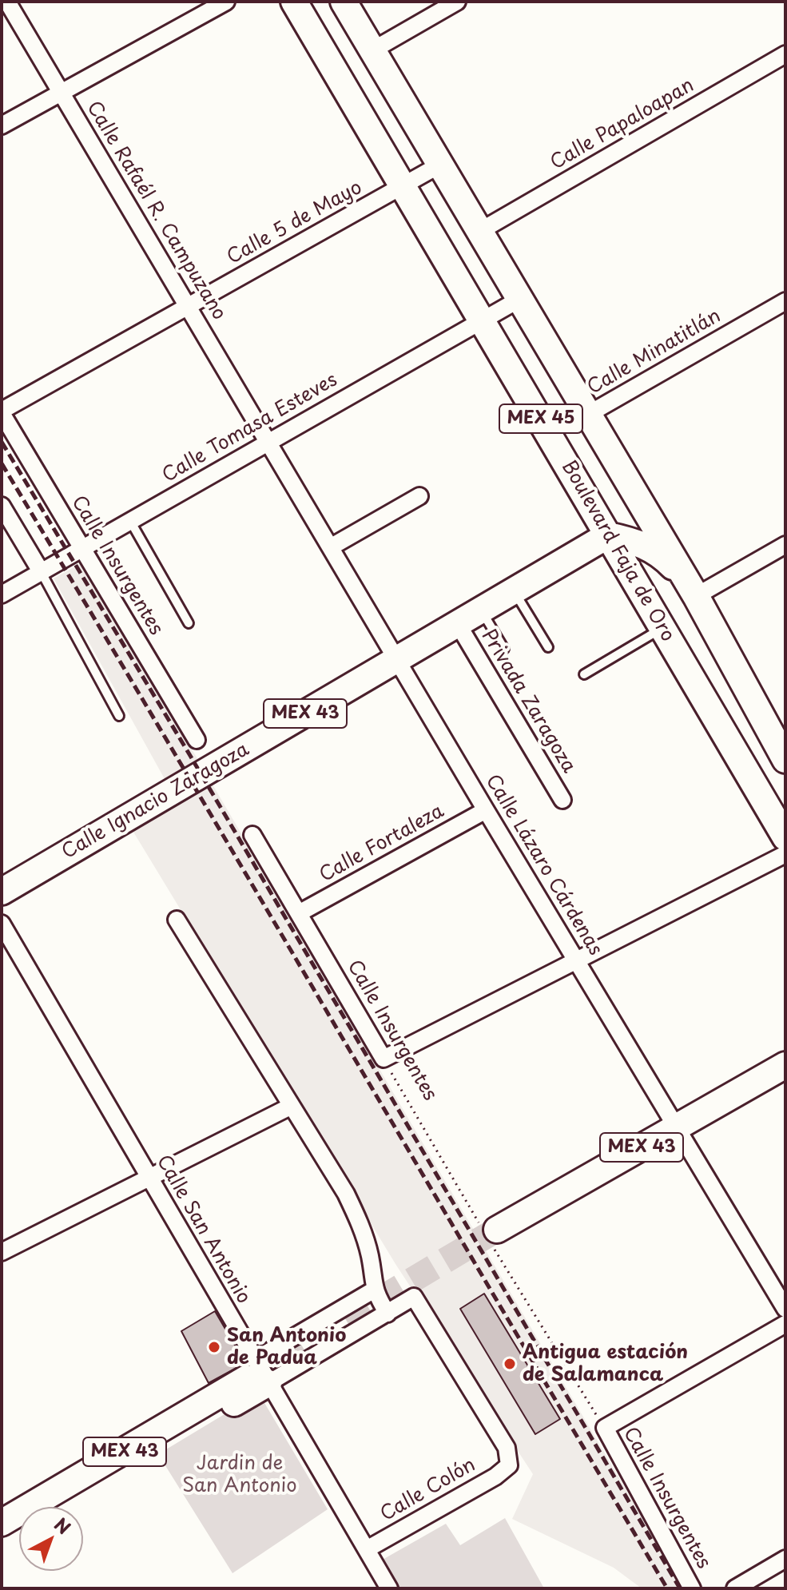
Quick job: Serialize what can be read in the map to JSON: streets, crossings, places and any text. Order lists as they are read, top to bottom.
{
  "streets": {
    "main road": [
      "MEX 45",
      "Boulevard Faja de Oro",
      "MEX 43",
      "Calle Ignacio Zaragoza"
    ],
    "street": [
      "Calle Papaloapan",
      "Calle Rafaél R. Campuzano",
      "Calle 5 de Mayo",
      "Calle Minatitlán",
      "Calle Tomasa Esteves",
      "Calle Insurgentes",
      "Privada Zaragoza",
      "Calle Fortaleza",
      "Calle Lázaro Cárdenas",
      "Calle San Antonio",
      "Calle Colón"
    ]
  },
  "crossings": [
    ["Calle Papaloapan", "MEX 45"],
    ["Calle Rafaél R. Campuzano", "Calle 5 de Mayo"],
    ["Calle Rafaél R. Campuzano", "Calle Tomasa Esteves"],
    ["Calle Rafaél R. Campuzano", "Calle Lázaro Cárdenas"],
    ["Calle 5 de Mayo", "MEX 45"],
    ["Calle 5 de Mayo", "Boulevard Faja de Oro"],
    ["Calle 5 de Mayo", "Calle Insurgentes"],
    ["Calle Minatitlán", "MEX 45"],
    ["Calle Minatitlán", "Boulevard Faja de Oro"],
    ["MEX 45", "Calle Tomasa Esteves"],
    ["Calle Tomasa Esteves", "Boulevard Faja de Oro"],
    ["Calle Tomasa Esteves", "Calle Insurgentes"],
    ["Calle Tomasa Esteves", "Calle Lázaro Cárdenas"],
    ["Boulevard Faja de Oro", "Calle Ignacio Zaragoza"],
    ["Calle Insurgentes", "MEX 43"],
    ["Calle Insurgentes", "Calle Fortaleza"],
    ["Privada Zaragoza", "Calle Ignacio Zaragoza"],
    ["MEX 43", "Calle Lázaro Cárdenas"],
    ["Calle Ignacio Zaragoza", "Calle Lázaro Cárdenas"],
    ["Calle Fortaleza", "Calle Lázaro Cárdenas"],
    ["Calle San Antonio", "Calle Colón"]
  ],
  "parks": ["Jardin de San Antonio"],
  "places": ["San Antonio de Padua", "Antigua estación de Salamanca"],
  "north": "top right"
}
